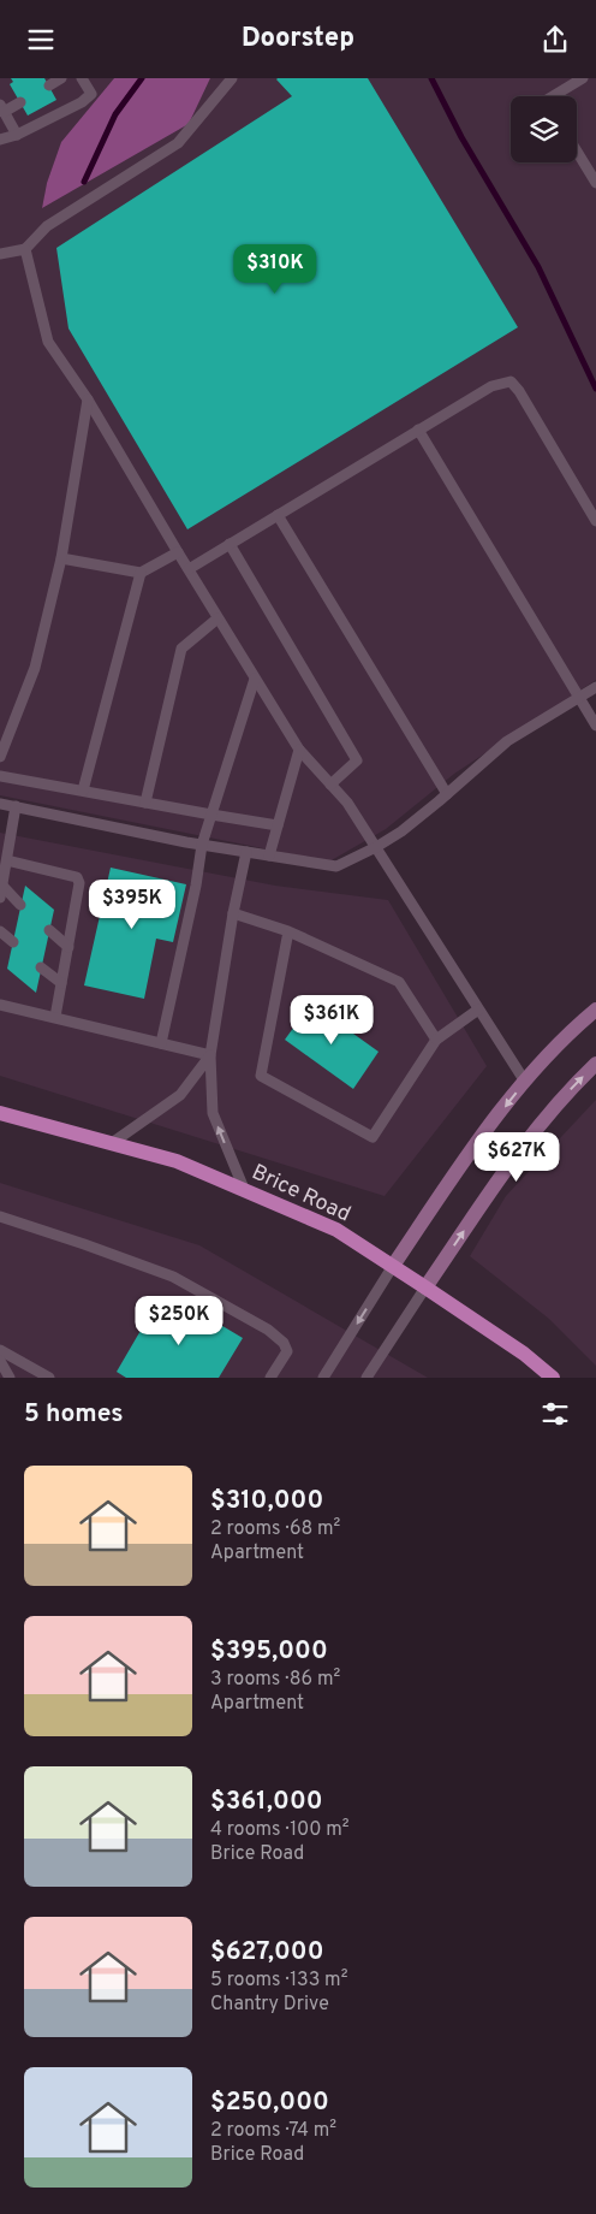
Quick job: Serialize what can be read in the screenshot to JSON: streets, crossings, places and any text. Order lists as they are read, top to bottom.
{
  "streets": {
    "main road": ["Brice Road"]
  },
  "page": {
    "header": "Doorstep",
    "price": [
      "$310K",
      "$395K",
      "$361K",
      "$627K",
      "$250K"
    ],
    "heading": "5 homes",
    "list": [
      {
        "name": "$310,000",
        "note": "2 rooms · 68 m² · Apartment"
      },
      {
        "name": "$395,000",
        "note": "3 rooms · 86 m² · Apartment"
      },
      {
        "name": "$361,000",
        "note": "4 rooms · 100 m² · Brice Road"
      },
      {
        "name": "$627,000",
        "note": "5 rooms · 133 m² · Chantry Drive"
      },
      {
        "name": "$250,000",
        "note": "2 rooms · 74 m² · Brice Road"
      }
    ]
  }
}
